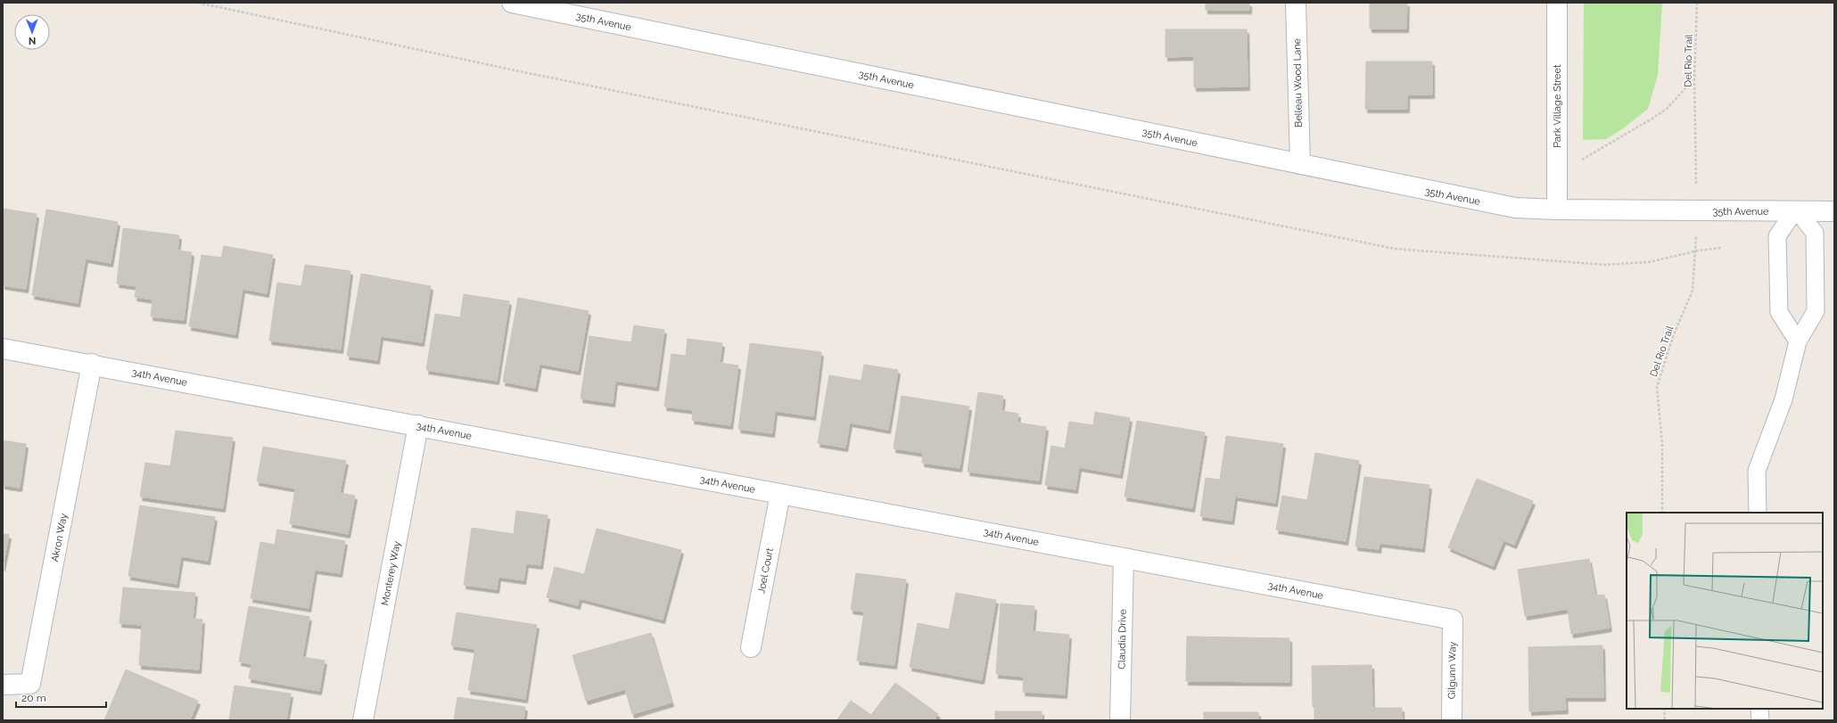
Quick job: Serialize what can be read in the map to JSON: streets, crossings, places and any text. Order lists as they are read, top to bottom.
{
  "streets": {
    "street": [
      "35th Avenue",
      "Belleau Wood Lane",
      "Park Village Street",
      "34th Avenue",
      "Akron Way",
      "Joel Court",
      "Monterey Way",
      "Claudia Drive",
      "Gilgunn Way"
    ],
    "path": ["Del Rio Trail"]
  },
  "crossings": [
    ["35th Avenue", "Belleau Wood Lane"],
    ["35th Avenue", "Park Village Street"],
    ["34th Avenue", "Akron Way"],
    ["34th Avenue", "Joel Court"],
    ["34th Avenue", "Monterey Way"],
    ["34th Avenue", "Claudia Drive"],
    ["34th Avenue", "Gilgunn Way"]
  ],
  "scale_bar": "20 m",
  "north": "bottom"
}
